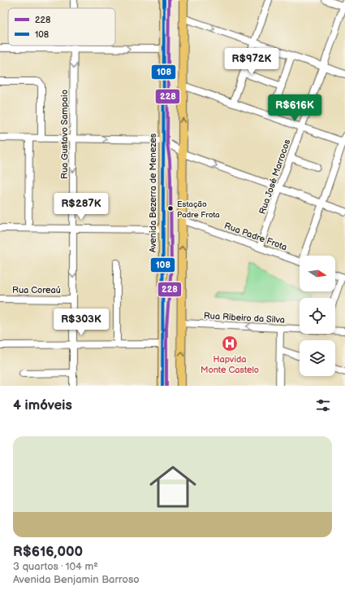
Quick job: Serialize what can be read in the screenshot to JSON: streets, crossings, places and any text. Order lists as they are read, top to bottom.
{
  "streets": {
    "main road": ["Avenida Bezerra de Menezes"],
    "street": [
      "Rua Gustavo Sampaio",
      "Rua José Marrocos",
      "Rua Padre Frota",
      "Rua Coreaú",
      "Rua Ribeiro da Silva"
    ]
  },
  "crossings": [
    ["Rua Gustavo Sampaio", "Rua Coreaú"],
    ["Rua José Marrocos", "Rua Padre Frota"]
  ],
  "one_way": ["Rua Ribeiro da Silva"],
  "places": {
    "other": ["Estação Padre Frota"],
    "hospital": ["Hapvida Monte Castelo"]
  },
  "lines": ["transit line 228", "transit line 108"],
  "legend": ["228", "108"],
  "north": "right",
  "page": {
    "price": [
      "R$972K",
      "R$616K",
      "R$287K",
      "R$303K"
    ],
    "heading": "4 imóveis",
    "list": [
      {
        "name": "R$616,000",
        "note": "3 quartos · 104 m² · Avenida Benjamin Barroso"
      }
    ]
  }
}
